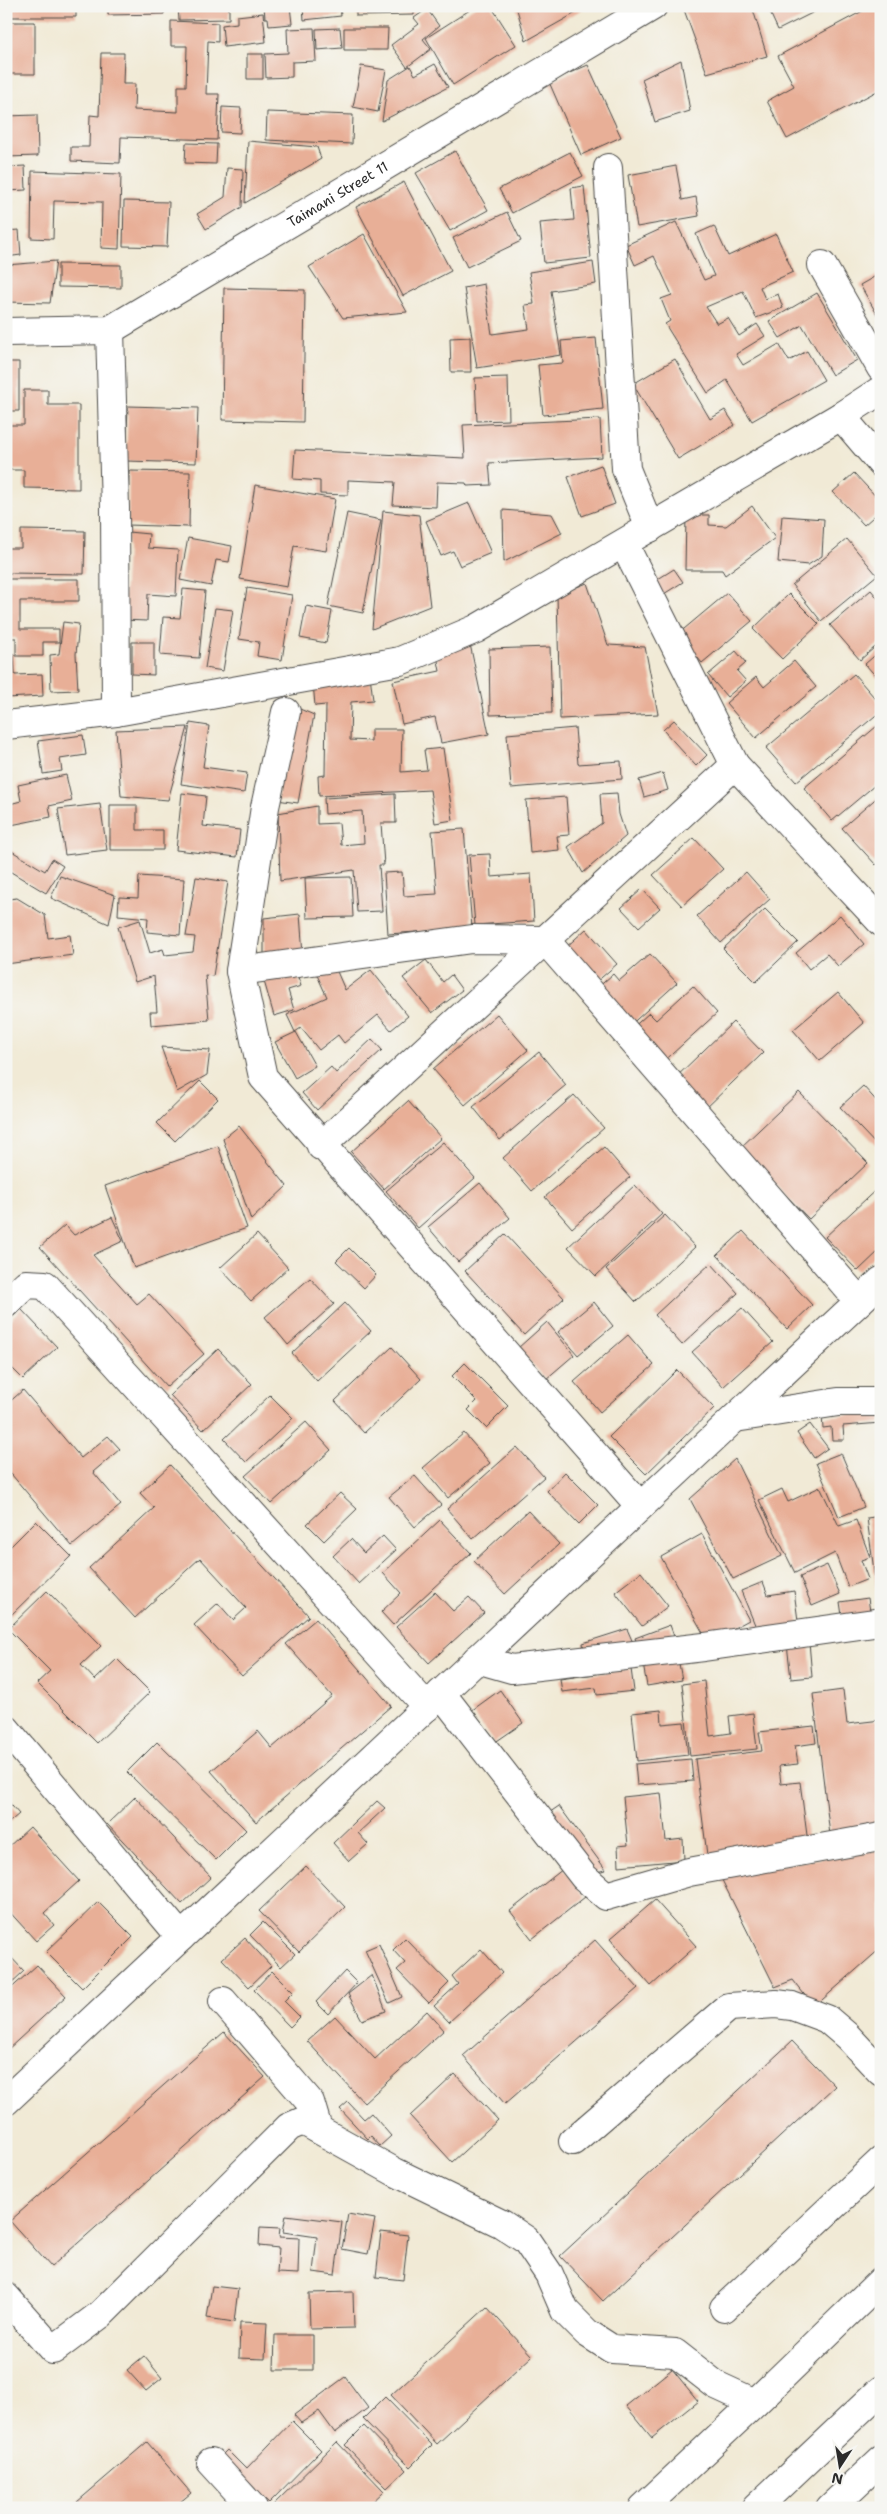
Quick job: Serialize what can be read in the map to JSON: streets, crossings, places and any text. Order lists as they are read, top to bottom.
{
  "streets": {
    "street": ["Taimani Street 11"]
  },
  "north": "bottom"
}
